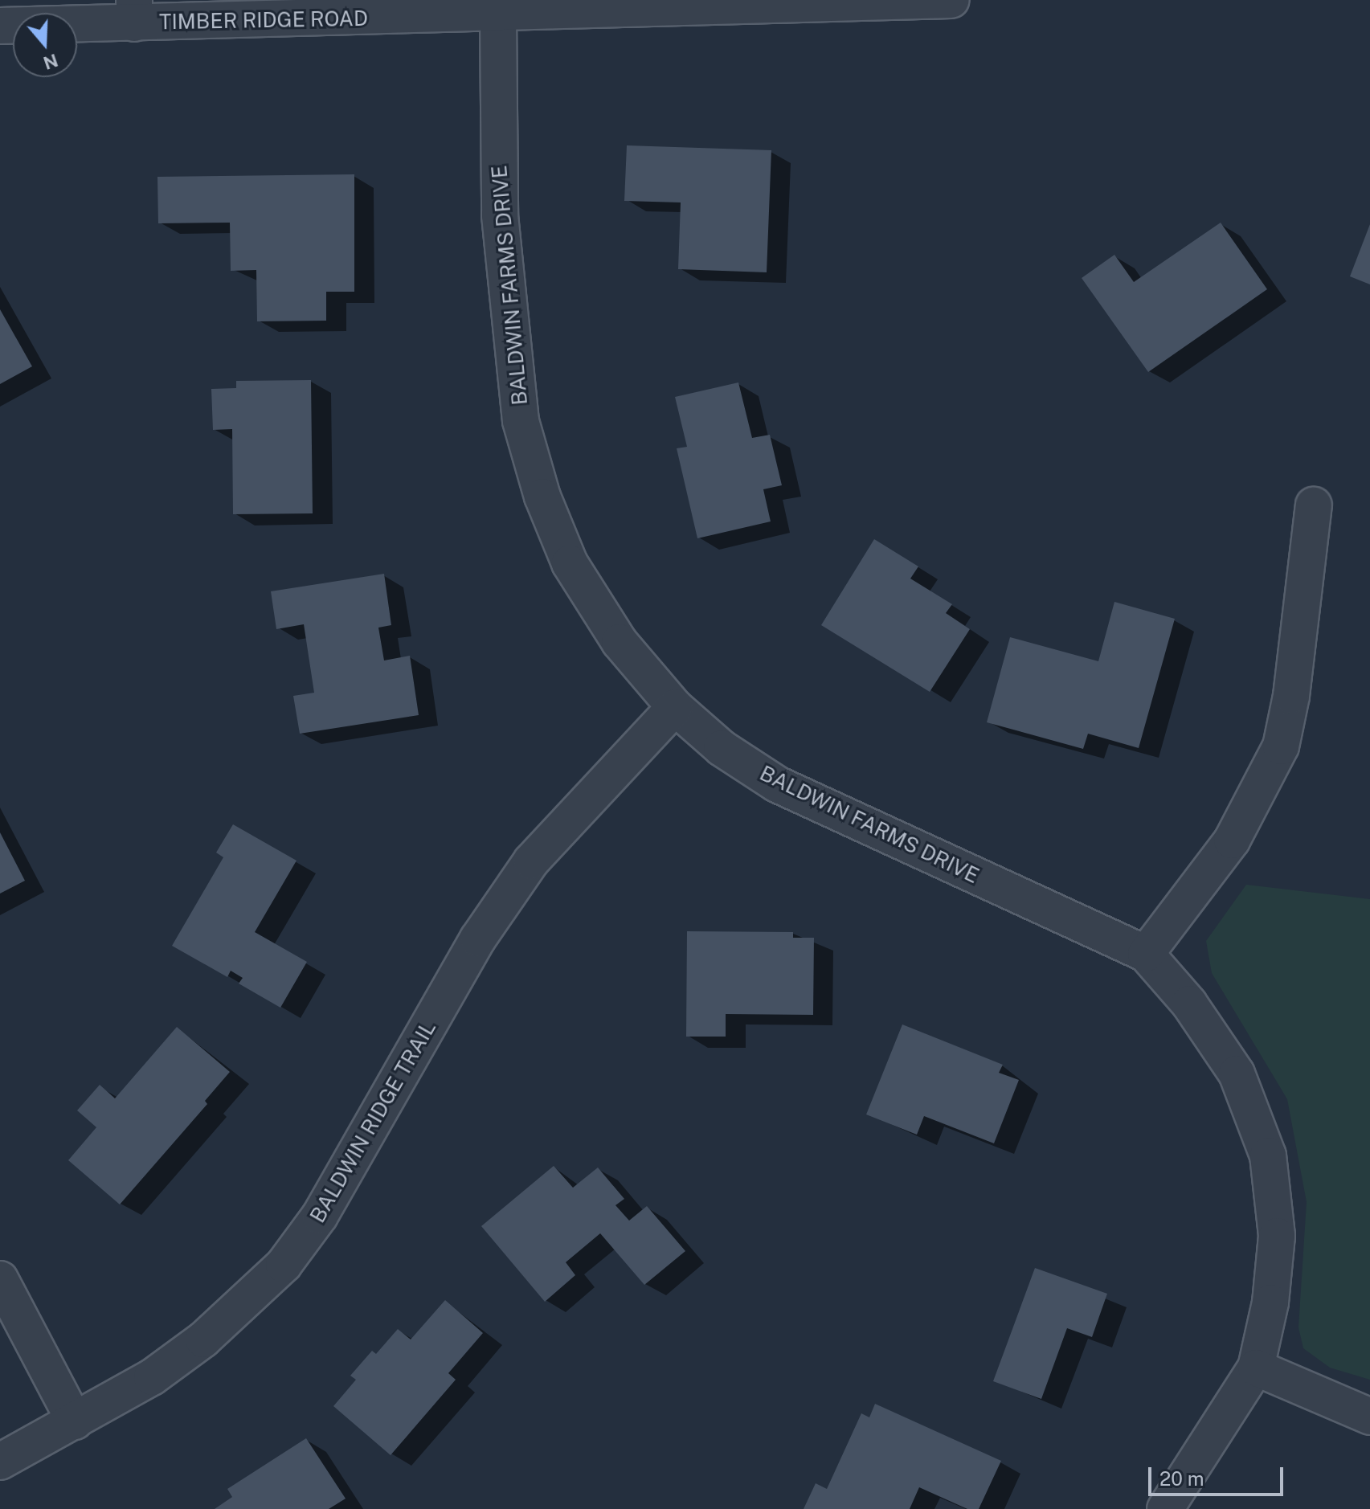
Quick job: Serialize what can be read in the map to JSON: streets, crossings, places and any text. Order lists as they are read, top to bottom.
{
  "streets": {
    "street": ["TIMBER RIDGE ROAD", "BALDWIN FARMS DRIVE", "BALDWIN RIDGE TRAIL"]
  },
  "crossings": [
    ["TIMBER RIDGE ROAD", "BALDWIN FARMS DRIVE"],
    ["BALDWIN FARMS DRIVE", "BALDWIN RIDGE TRAIL"]
  ],
  "scale_bar": "20 m",
  "north": "bottom"
}
